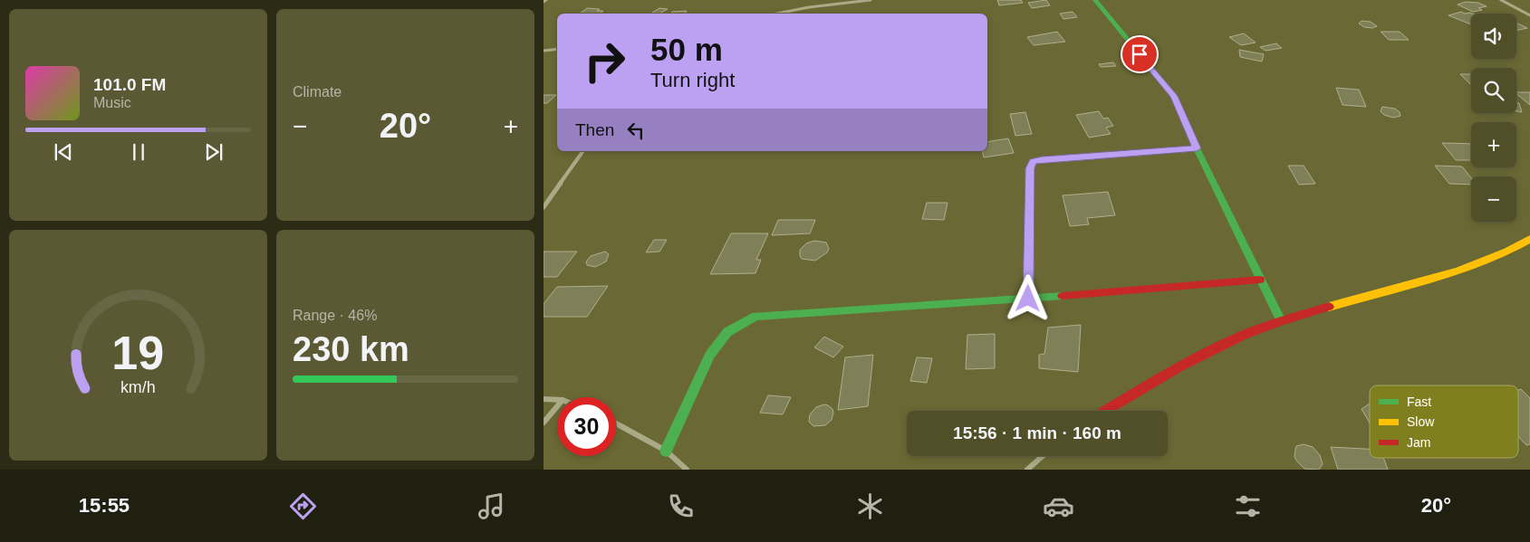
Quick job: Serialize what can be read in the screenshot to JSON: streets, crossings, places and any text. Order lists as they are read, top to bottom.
{
  "legend": ["Fast", "Slow", "Jam"],
  "page": {
    "tile": [
      "Climate",
      ["Range · 46%", "230 km"]
    ],
    "map_buttons": ["+", "−"],
    "turn": ["50 m", "Turn right"],
    "song": ["101.0 FM", "Music"],
    "heat": ["−", "20°", "+"],
    "then": "Then",
    "limit": "30",
    "trip": "15:56 · 1 min · 160 m",
    "tabs": ["15:55", "20°"],
    "gauge": ["19", "km/h"]
  }
}
